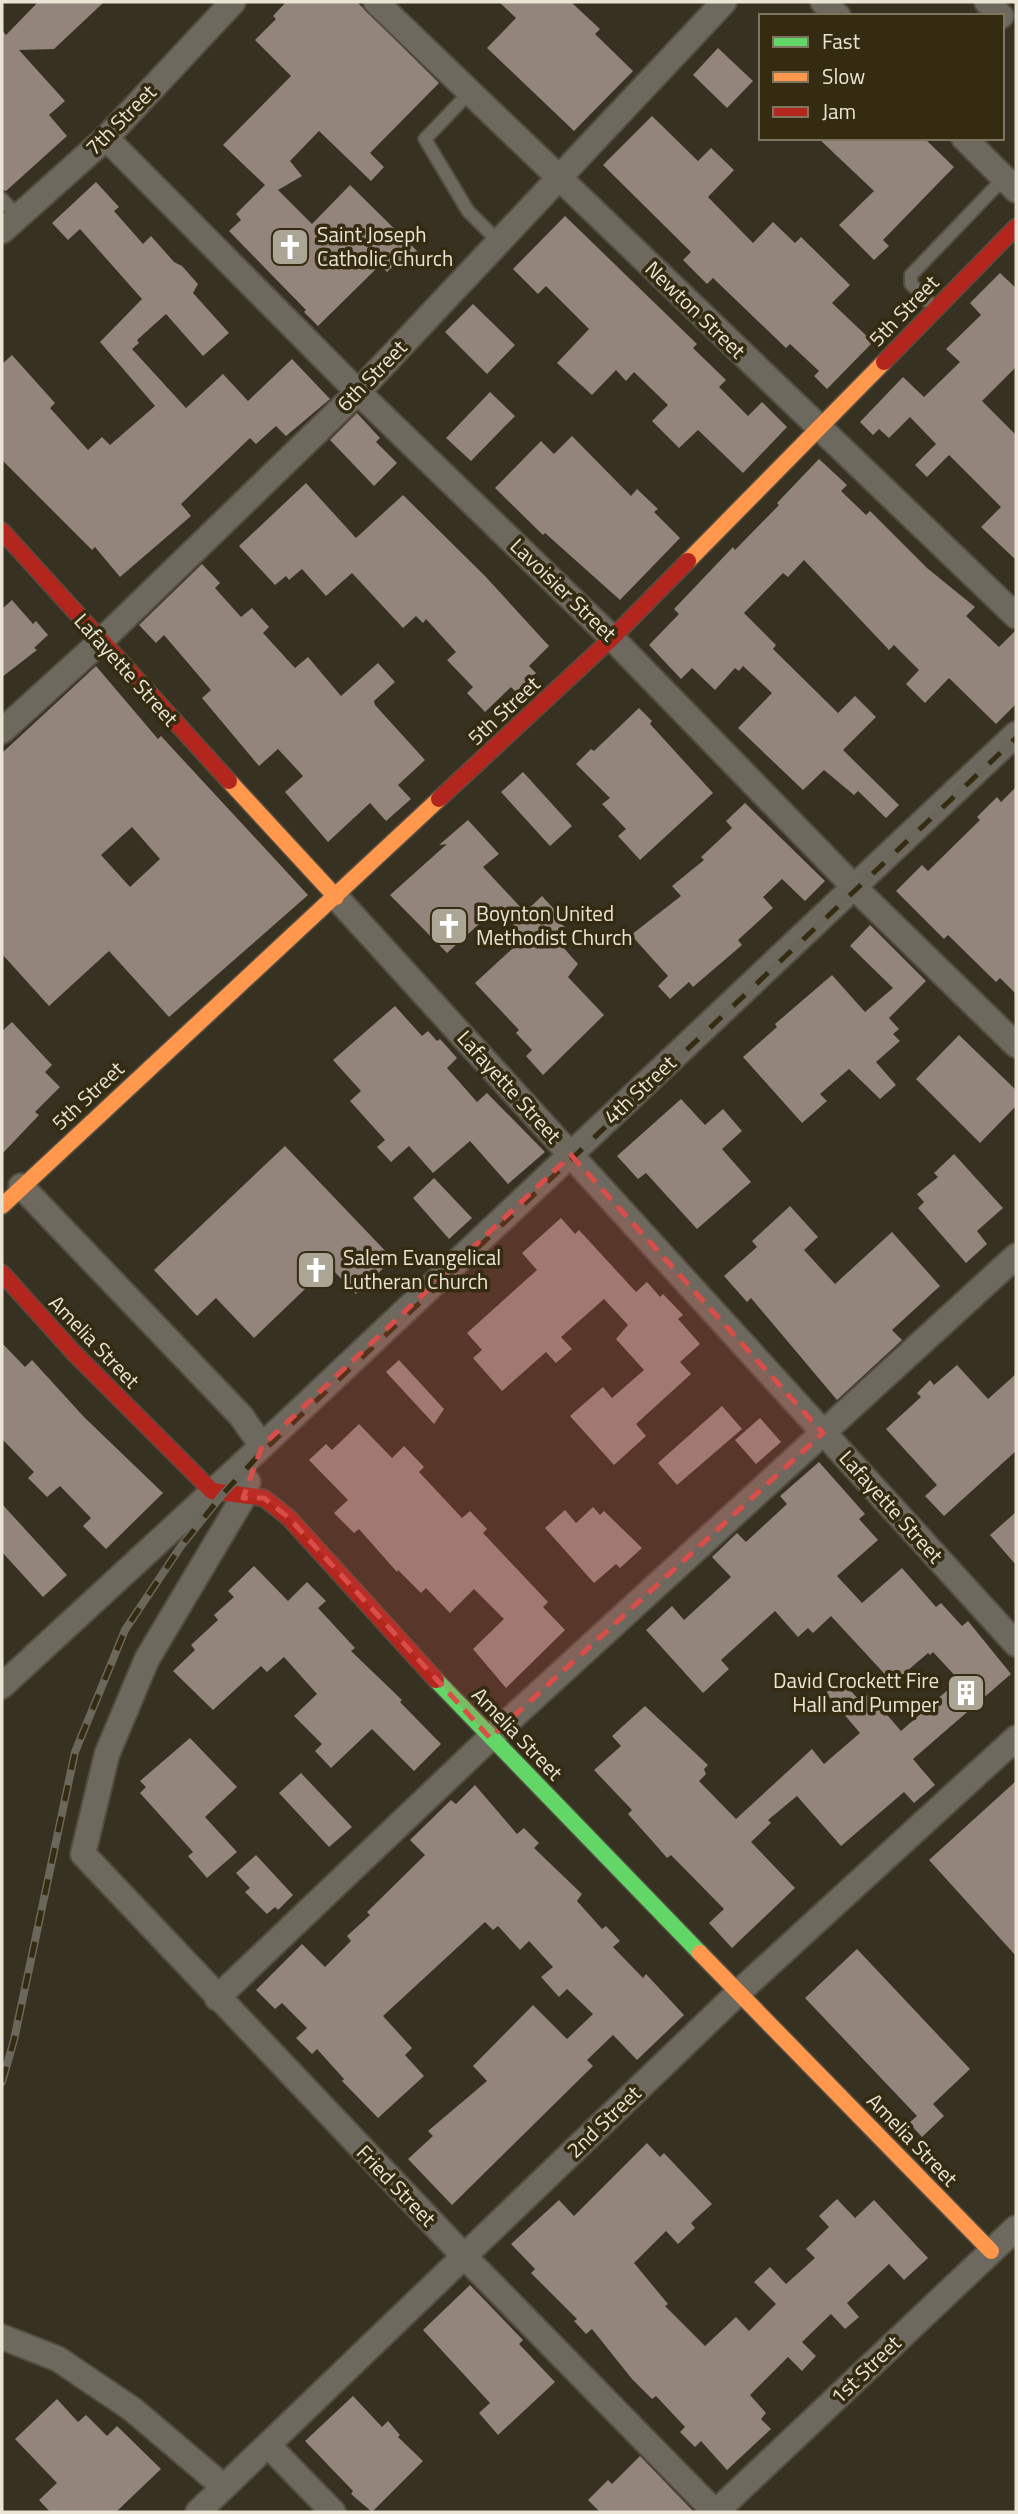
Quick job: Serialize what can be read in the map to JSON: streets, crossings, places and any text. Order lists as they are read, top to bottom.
{
  "streets": {
    "main road": ["5th Street", "Lafayette Street", "Amelia Street"],
    "street": [
      "7th Street",
      "Newton Street",
      "6th Street",
      "Lavoisier Street",
      "4th Street",
      "2nd Street",
      "Fried Street",
      "1st Street"
    ]
  },
  "crossings": [
    ["7th Street", "Lavoisier Street"],
    ["Newton Street", "5th Street"],
    ["Newton Street", "6th Street"],
    ["5th Street", "Lavoisier Street"],
    ["5th Street", "Lafayette Street"],
    ["6th Street", "Lavoisier Street"],
    ["6th Street", "Lafayette Street"],
    ["Lavoisier Street", "4th Street"],
    ["Lafayette Street", "4th Street"],
    ["4th Street", "Amelia Street"],
    ["Amelia Street", "2nd Street"],
    ["Amelia Street", "Fried Street"],
    ["Amelia Street", "1st Street"],
    ["2nd Street", "Fried Street"],
    ["Fried Street", "1st Street"]
  ],
  "places": {
    "church": ["Saint Joseph Catholic Church", "Boynton United Methodist Church", "Salem Evangelical Lutheran Church"],
    "building": ["David Crockett Fire Hall and Pumper"]
  },
  "legend": ["Fast", "Slow", "Jam"]
}
